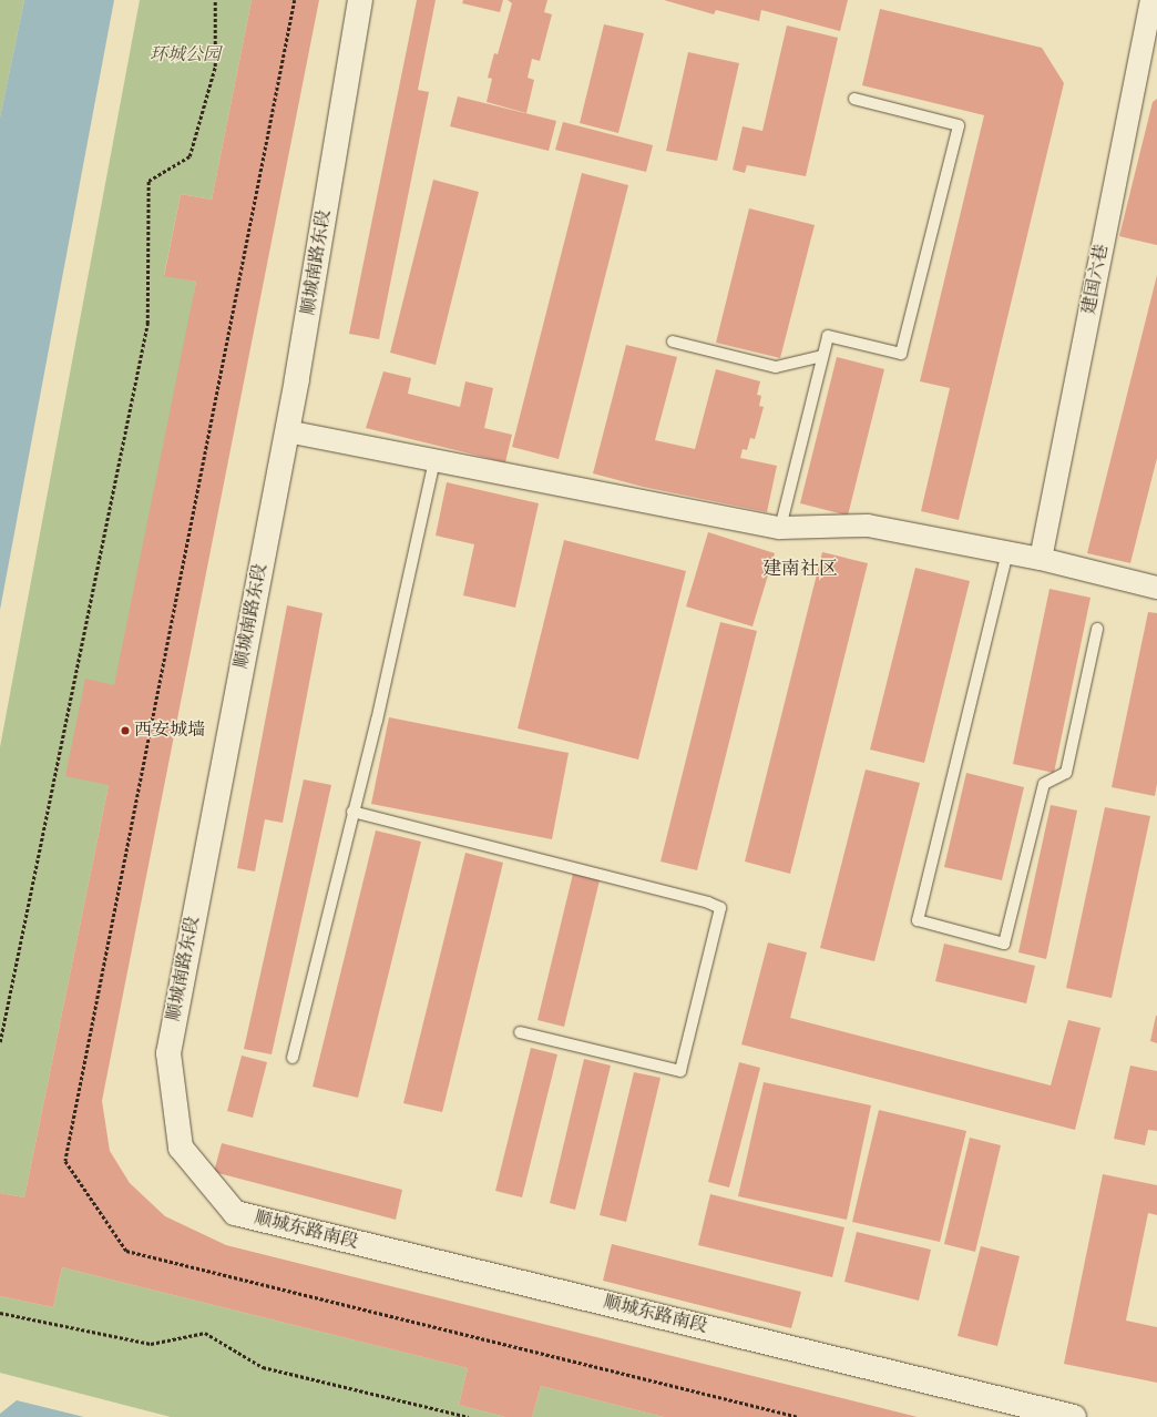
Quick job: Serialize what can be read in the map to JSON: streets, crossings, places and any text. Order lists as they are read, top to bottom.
{
  "streets": {
    "street": ["顺城南路东段", "建国六巷", "顺城东路南段"]
  },
  "crossings": [
    ["顺城南路东段", "顺城东路南段"]
  ],
  "districts": ["建南社区"],
  "parks": ["环城公园"],
  "places": ["西安城墙"]
}
